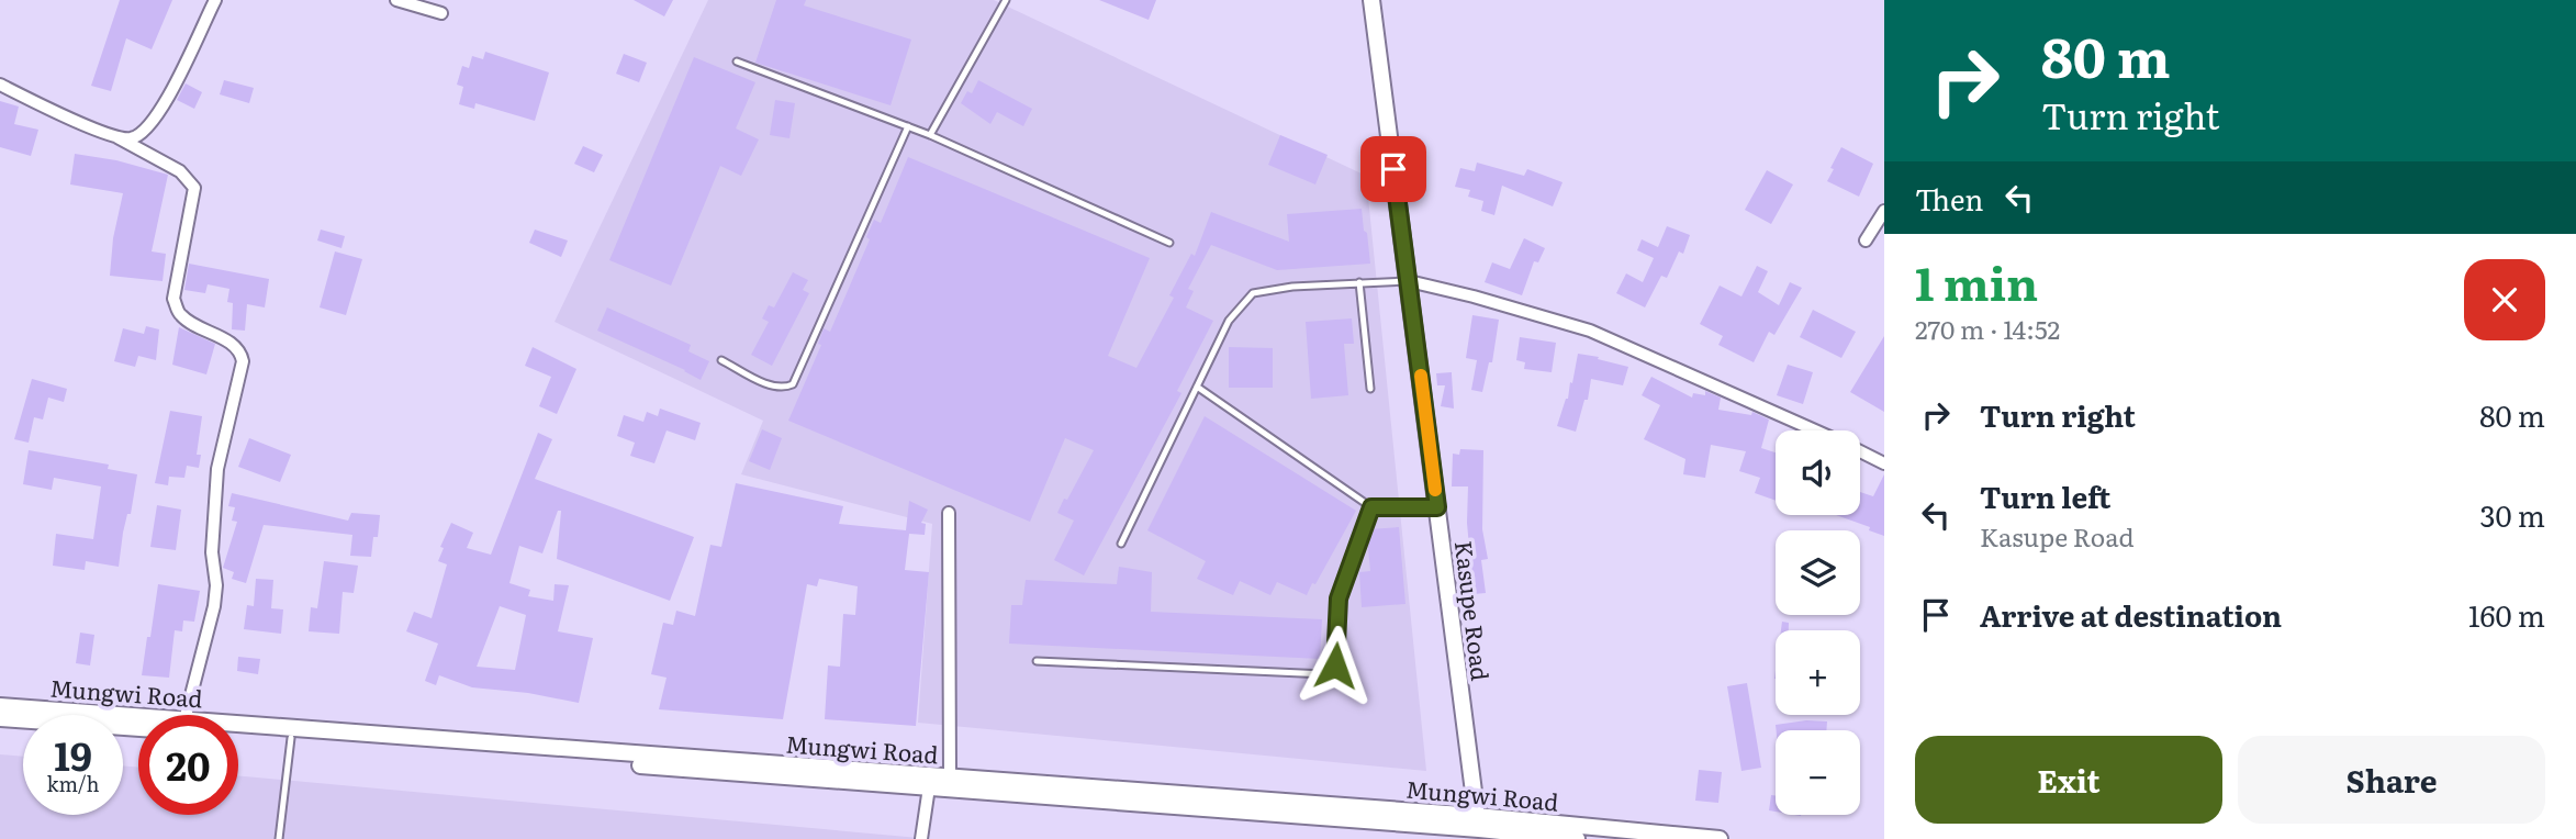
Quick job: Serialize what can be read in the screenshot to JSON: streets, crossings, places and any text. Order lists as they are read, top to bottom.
{
  "streets": {
    "main road": ["Kasupe Road", "Mungwi Road"]
  },
  "crossings": [
    ["Kasupe Road", "Mungwi Road"]
  ],
  "page": {
    "turn": ["80 m", "Turn right"],
    "then": "Then",
    "heading": ["1 min", "270 m · 14:52"],
    "list": [
      {
        "name": "Turn right",
        "value": "80 m"
      },
      {
        "name": "Turn left",
        "note": "Kasupe Road",
        "value": "30 m"
      },
      {
        "name": "Arrive at destination",
        "value": "160 m"
      }
    ],
    "map_buttons": ["+", "−"],
    "speed": "19 km/h",
    "limit": "20",
    "buttons": ["Exit", "Share"]
  }
}
